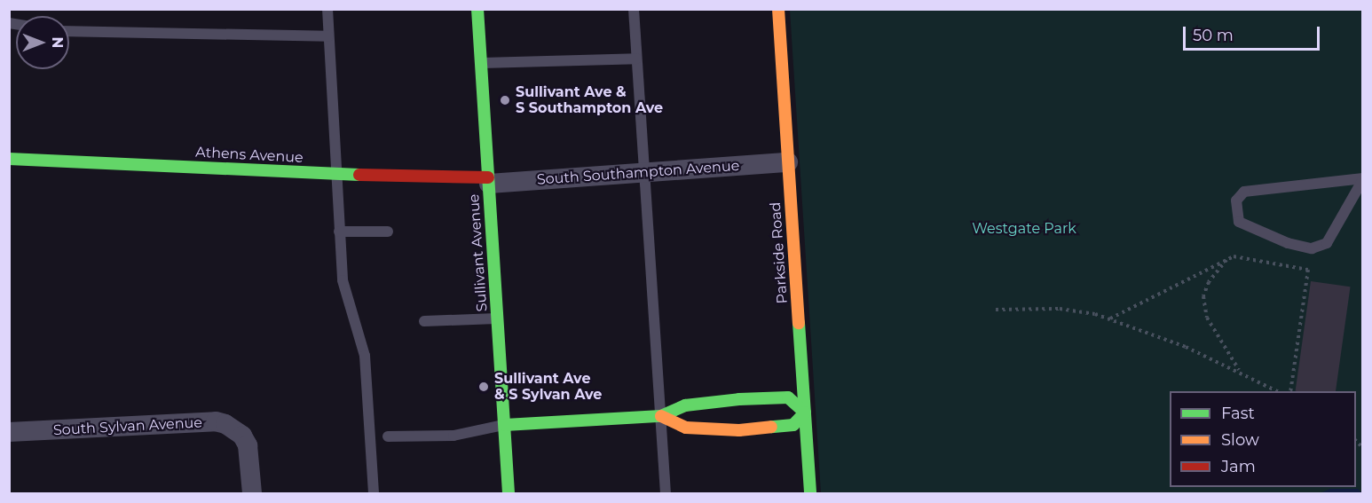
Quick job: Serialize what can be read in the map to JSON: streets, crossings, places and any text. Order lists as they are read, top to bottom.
{
  "streets": {
    "street": [
      "Athens Avenue",
      "South Southampton Avenue",
      "Sullivant Avenue",
      "Parkside Road",
      "South Sylvan Avenue"
    ]
  },
  "crossings": [
    ["Athens Avenue", "South Southampton Avenue"],
    ["Athens Avenue", "Sullivant Avenue"],
    ["South Southampton Avenue", "Sullivant Avenue"],
    ["South Southampton Avenue", "Parkside Road"]
  ],
  "parks": ["Westgate Park"],
  "places": ["Sullivant Ave & S Southampton Ave", "Sullivant Ave & S Sylvan Ave"],
  "legend": ["Fast", "Slow", "Jam"],
  "scale_bar": "50 m",
  "north": "right"
}
